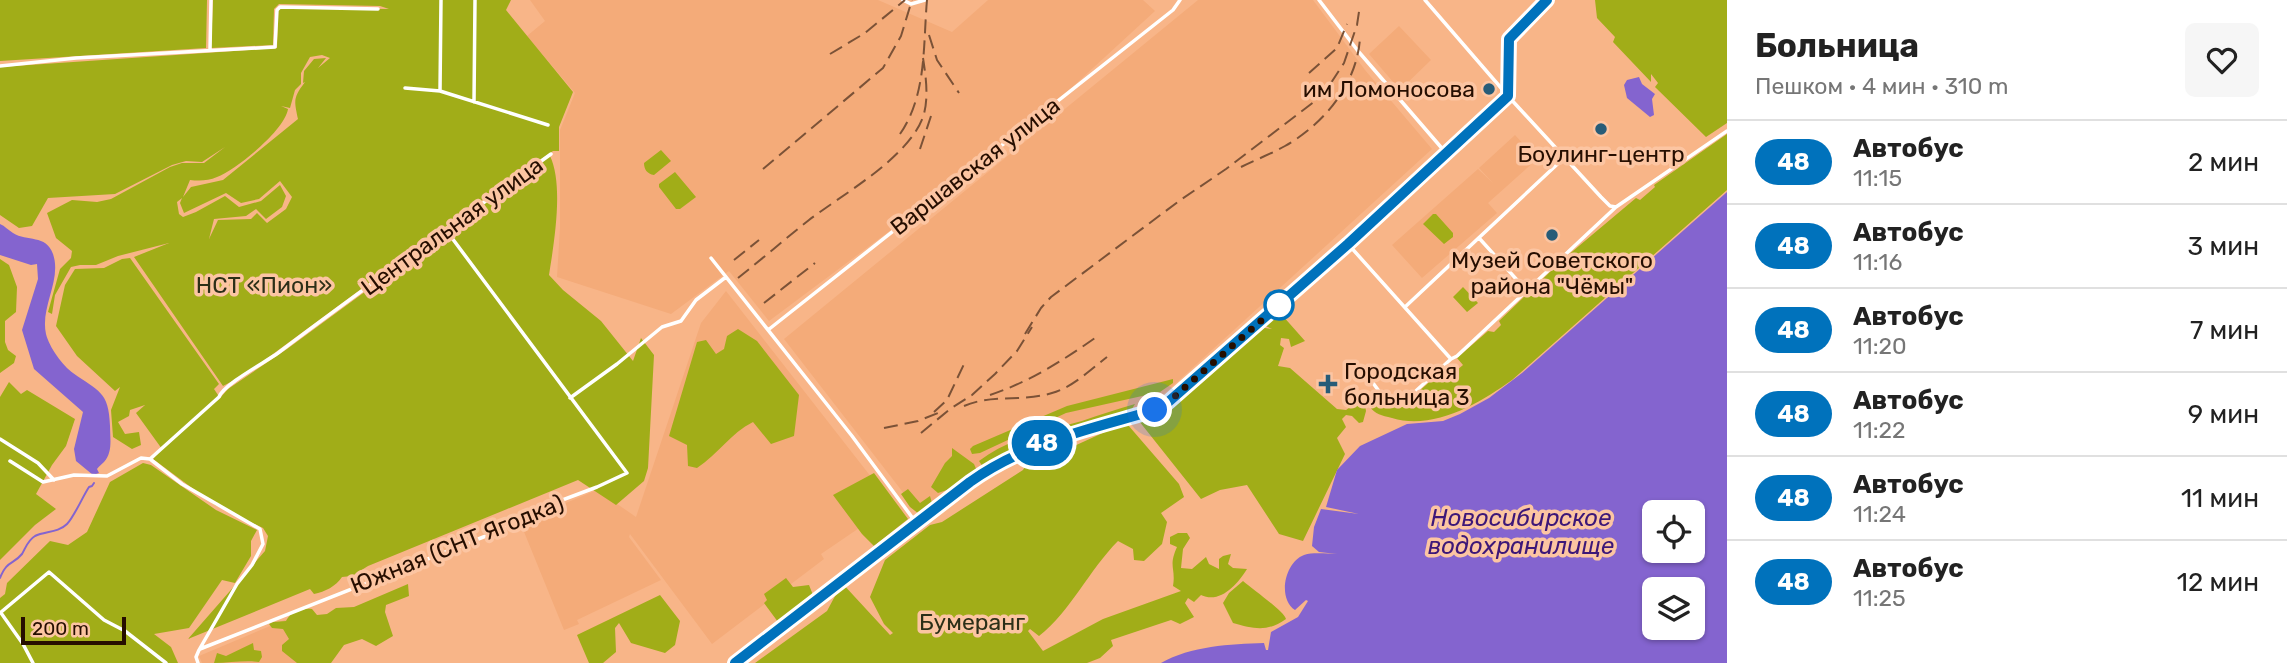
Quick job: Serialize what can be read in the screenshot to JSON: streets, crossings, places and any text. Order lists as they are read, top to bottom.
{
  "streets": {
    "street": ["Варшавская улица", "Центральная улица", "Южная (СНТ Ягодка)"]
  },
  "water": ["Новосибирское водохранилище"],
  "parks": ["НСТ «Пион»", "Бумеранг"],
  "places": {
    "other": ["им Ломоносова", "Боулинг-центр", "Музей Советского района \"Чёмы\""],
    "health": ["Городская больница 3"]
  },
  "lines": ["bus line 48"],
  "scale_bar": "200 m",
  "page": {
    "on_map": "48",
    "heading": ["Больница", "Пешком · 4 мин · 310 m"],
    "list": [
      {
        "mark": "48",
        "name": "Автобус",
        "note": "11:15",
        "value": "2 мин"
      },
      {
        "mark": "48",
        "name": "Автобус",
        "note": "11:16",
        "value": "3 мин"
      },
      {
        "mark": "48",
        "name": "Автобус",
        "note": "11:20",
        "value": "7 мин"
      },
      {
        "mark": "48",
        "name": "Автобус",
        "note": "11:22",
        "value": "9 мин"
      },
      {
        "mark": "48",
        "name": "Автобус",
        "note": "11:24",
        "value": "11 мин"
      },
      {
        "mark": "48",
        "name": "Автобус",
        "note": "11:25",
        "value": "12 мин"
      }
    ],
    "scale": "200 m"
  }
}
